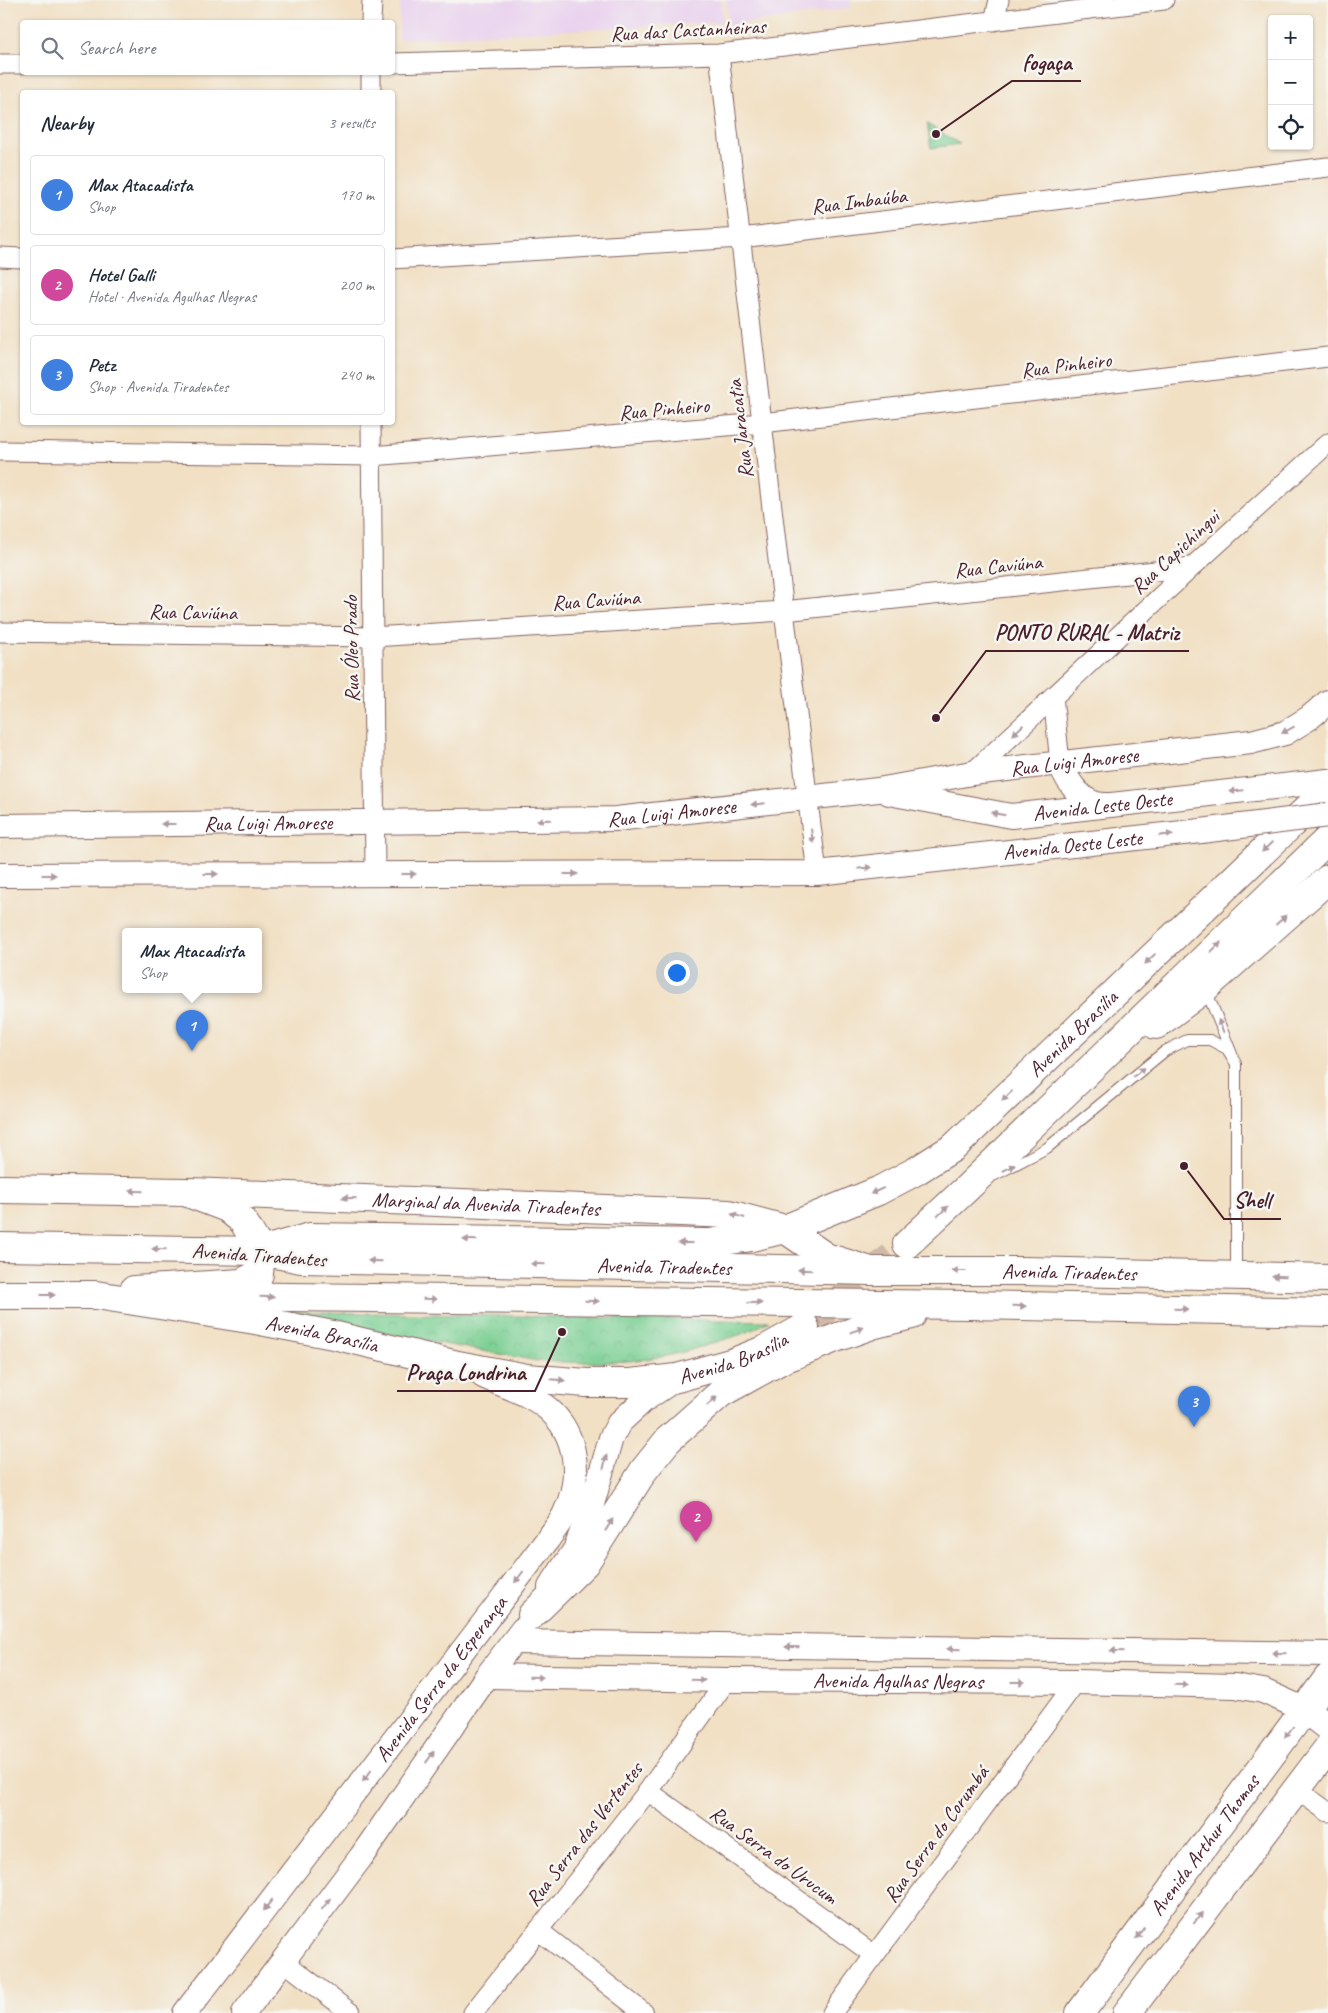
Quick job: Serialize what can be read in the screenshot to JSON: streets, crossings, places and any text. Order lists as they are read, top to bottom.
{
  "streets": {
    "main road": [
      "Avenida Brasília",
      "Marginal da Avenida Tiradentes",
      "Avenida Tiradentes",
      "Avenida Arthur Thomas"
    ],
    "street": [
      "Rua das Castanheiras",
      "Rua Imbaúba",
      "Rua Pinheiro",
      "Rua Jaracatia",
      "Rua Capichingui",
      "Rua Caviúna",
      "Rua Óleo Prado",
      "Rua Luigi Amorese",
      "Avenida Leste Oeste",
      "Avenida Oeste Leste",
      "Avenida Serra da Esperança",
      "Avenida Agulhas Negras",
      "Rua Serra das Vertentes",
      "Rua Serra do Corumbá",
      "Rua Serra do Urucum"
    ]
  },
  "crossings": [
    ["Rua das Castanheiras", "Rua Jaracatia"],
    ["Rua Imbaúba", "Rua Jaracatia"],
    ["Rua Pinheiro", "Rua Jaracatia"],
    ["Rua Pinheiro", "Rua Óleo Prado"],
    ["Rua Jaracatia", "Rua Caviúna"],
    ["Rua Jaracatia", "Rua Luigi Amorese"],
    ["Rua Jaracatia", "Avenida Oeste Leste"],
    ["Rua Capichingui", "Rua Caviúna"],
    ["Rua Capichingui", "Rua Luigi Amorese"],
    ["Rua Caviúna", "Rua Óleo Prado"],
    ["Rua Óleo Prado", "Rua Luigi Amorese"],
    ["Rua Luigi Amorese", "Avenida Leste Oeste"],
    ["Avenida Brasília", "Marginal da Avenida Tiradentes"],
    ["Avenida Brasília", "Avenida Tiradentes"],
    ["Avenida Brasília", "Avenida Serra da Esperança"],
    ["Marginal da Avenida Tiradentes", "Avenida Tiradentes"],
    ["Avenida Serra da Esperança", "Avenida Agulhas Negras"],
    ["Avenida Agulhas Negras", "Rua Serra das Vertentes"],
    ["Avenida Agulhas Negras", "Rua Serra do Corumbá"],
    ["Avenida Agulhas Negras", "Avenida Arthur Thomas"],
    ["Rua Serra das Vertentes", "Rua Serra do Urucum"],
    ["Rua Serra do Corumbá", "Rua Serra do Urucum"]
  ],
  "one_way": ["Avenida Leste Oeste", "Avenida Oeste Leste", "Marginal da Avenida Tiradentes"],
  "places": [
    "fogaça",
    "PONTO RURAL - Matriz",
    "Shell",
    "Praça Londrina"
  ],
  "page": {
    "map_buttons": ["+", "−"],
    "search": "Search here",
    "heading": ["Nearby", "3 results"],
    "list": [
      {
        "mark": "1",
        "name": "Max Atacadista",
        "note": "Shop",
        "value": "170 m"
      },
      {
        "mark": "2",
        "name": "Hotel Galli",
        "note": "Hotel · Avenida Agulhas Negras",
        "value": "200 m"
      },
      {
        "mark": "3",
        "name": "Petz",
        "note": "Shop · Avenida Tiradentes",
        "value": "240 m"
      }
    ],
    "popup": ["Max Atacadista", "Shop"],
    "pins": ["1", "3", "2"]
  }
}
